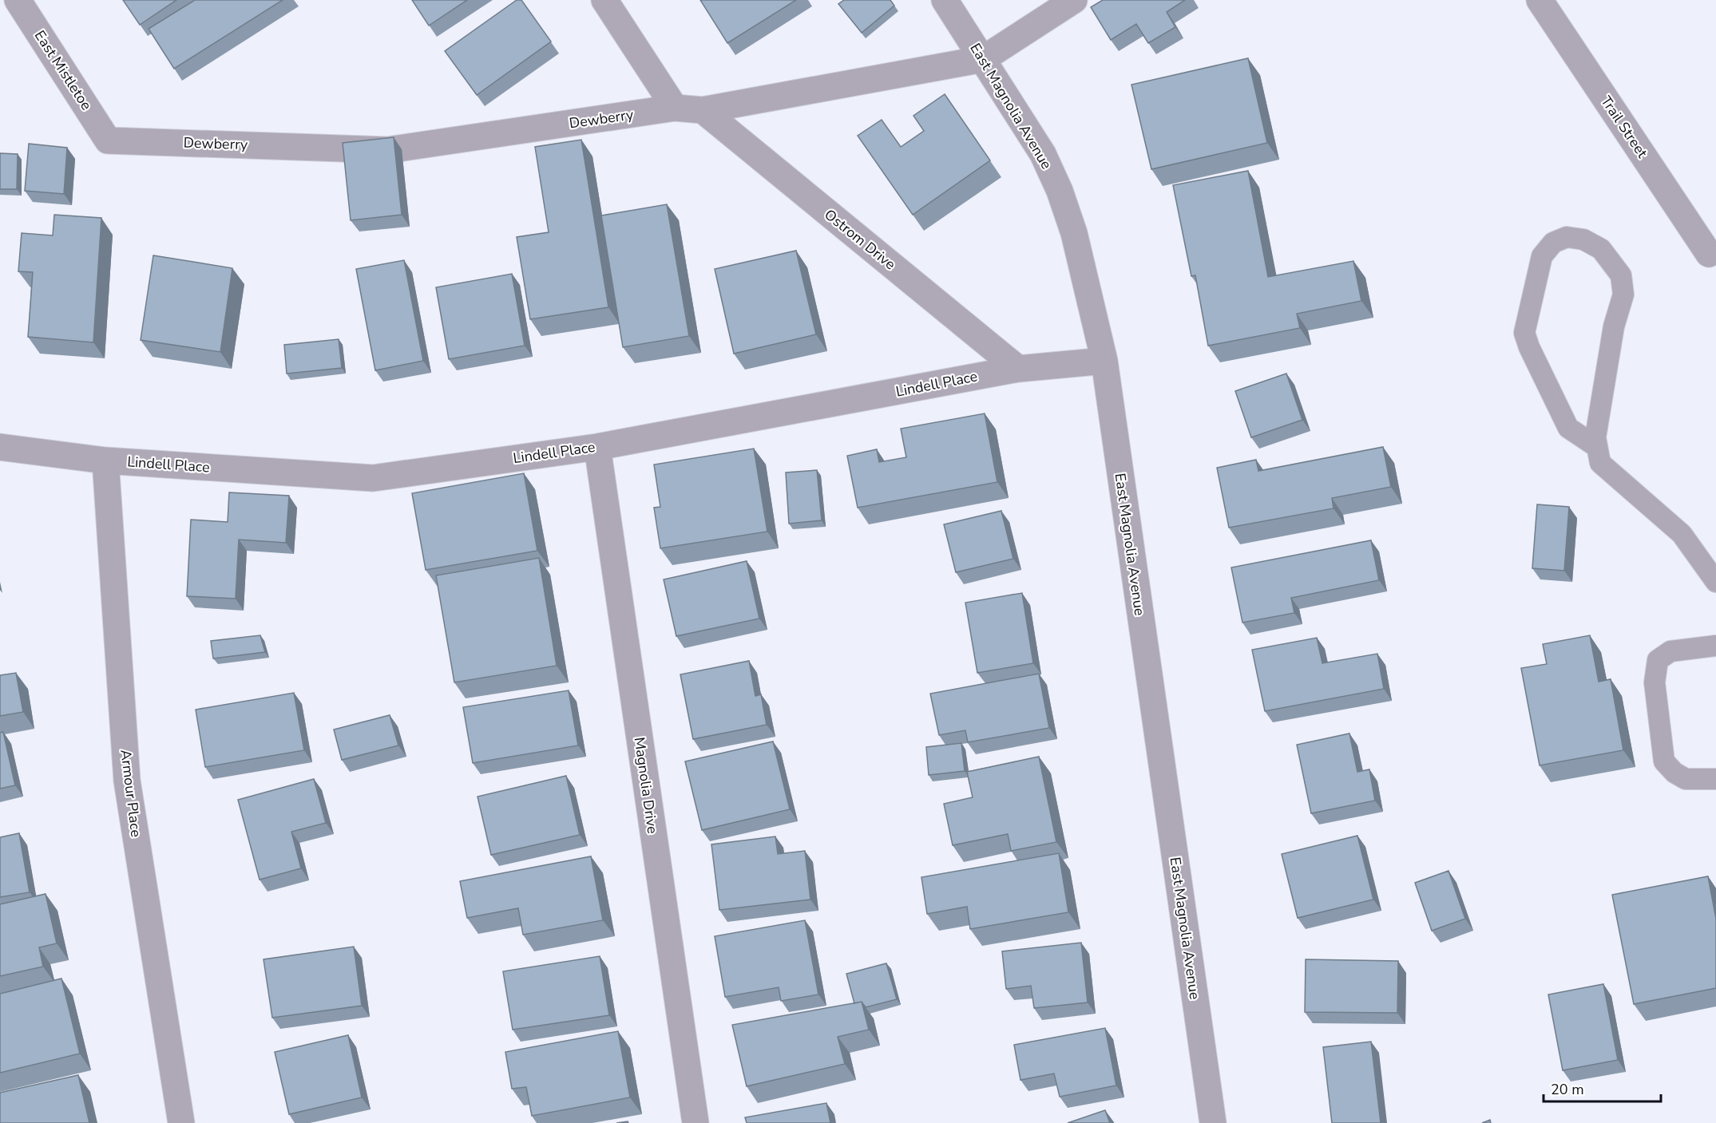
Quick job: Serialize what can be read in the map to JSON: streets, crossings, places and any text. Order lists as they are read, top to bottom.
{
  "streets": {
    "street": [
      "East Mistletoe",
      "East Magnolia Avenue",
      "Dewberry",
      "Trail Street",
      "Ostrom Drive",
      "Lindell Place",
      "Magnolia Drive",
      "Armour Place"
    ]
  },
  "crossings": [
    ["East Mistletoe", "Dewberry"],
    ["East Magnolia Avenue", "Dewberry"],
    ["East Magnolia Avenue", "Lindell Place"],
    ["Dewberry", "Ostrom Drive"],
    ["Ostrom Drive", "Lindell Place"],
    ["Lindell Place", "Magnolia Drive"],
    ["Lindell Place", "Armour Place"]
  ],
  "scale_bar": "20 m"
}
